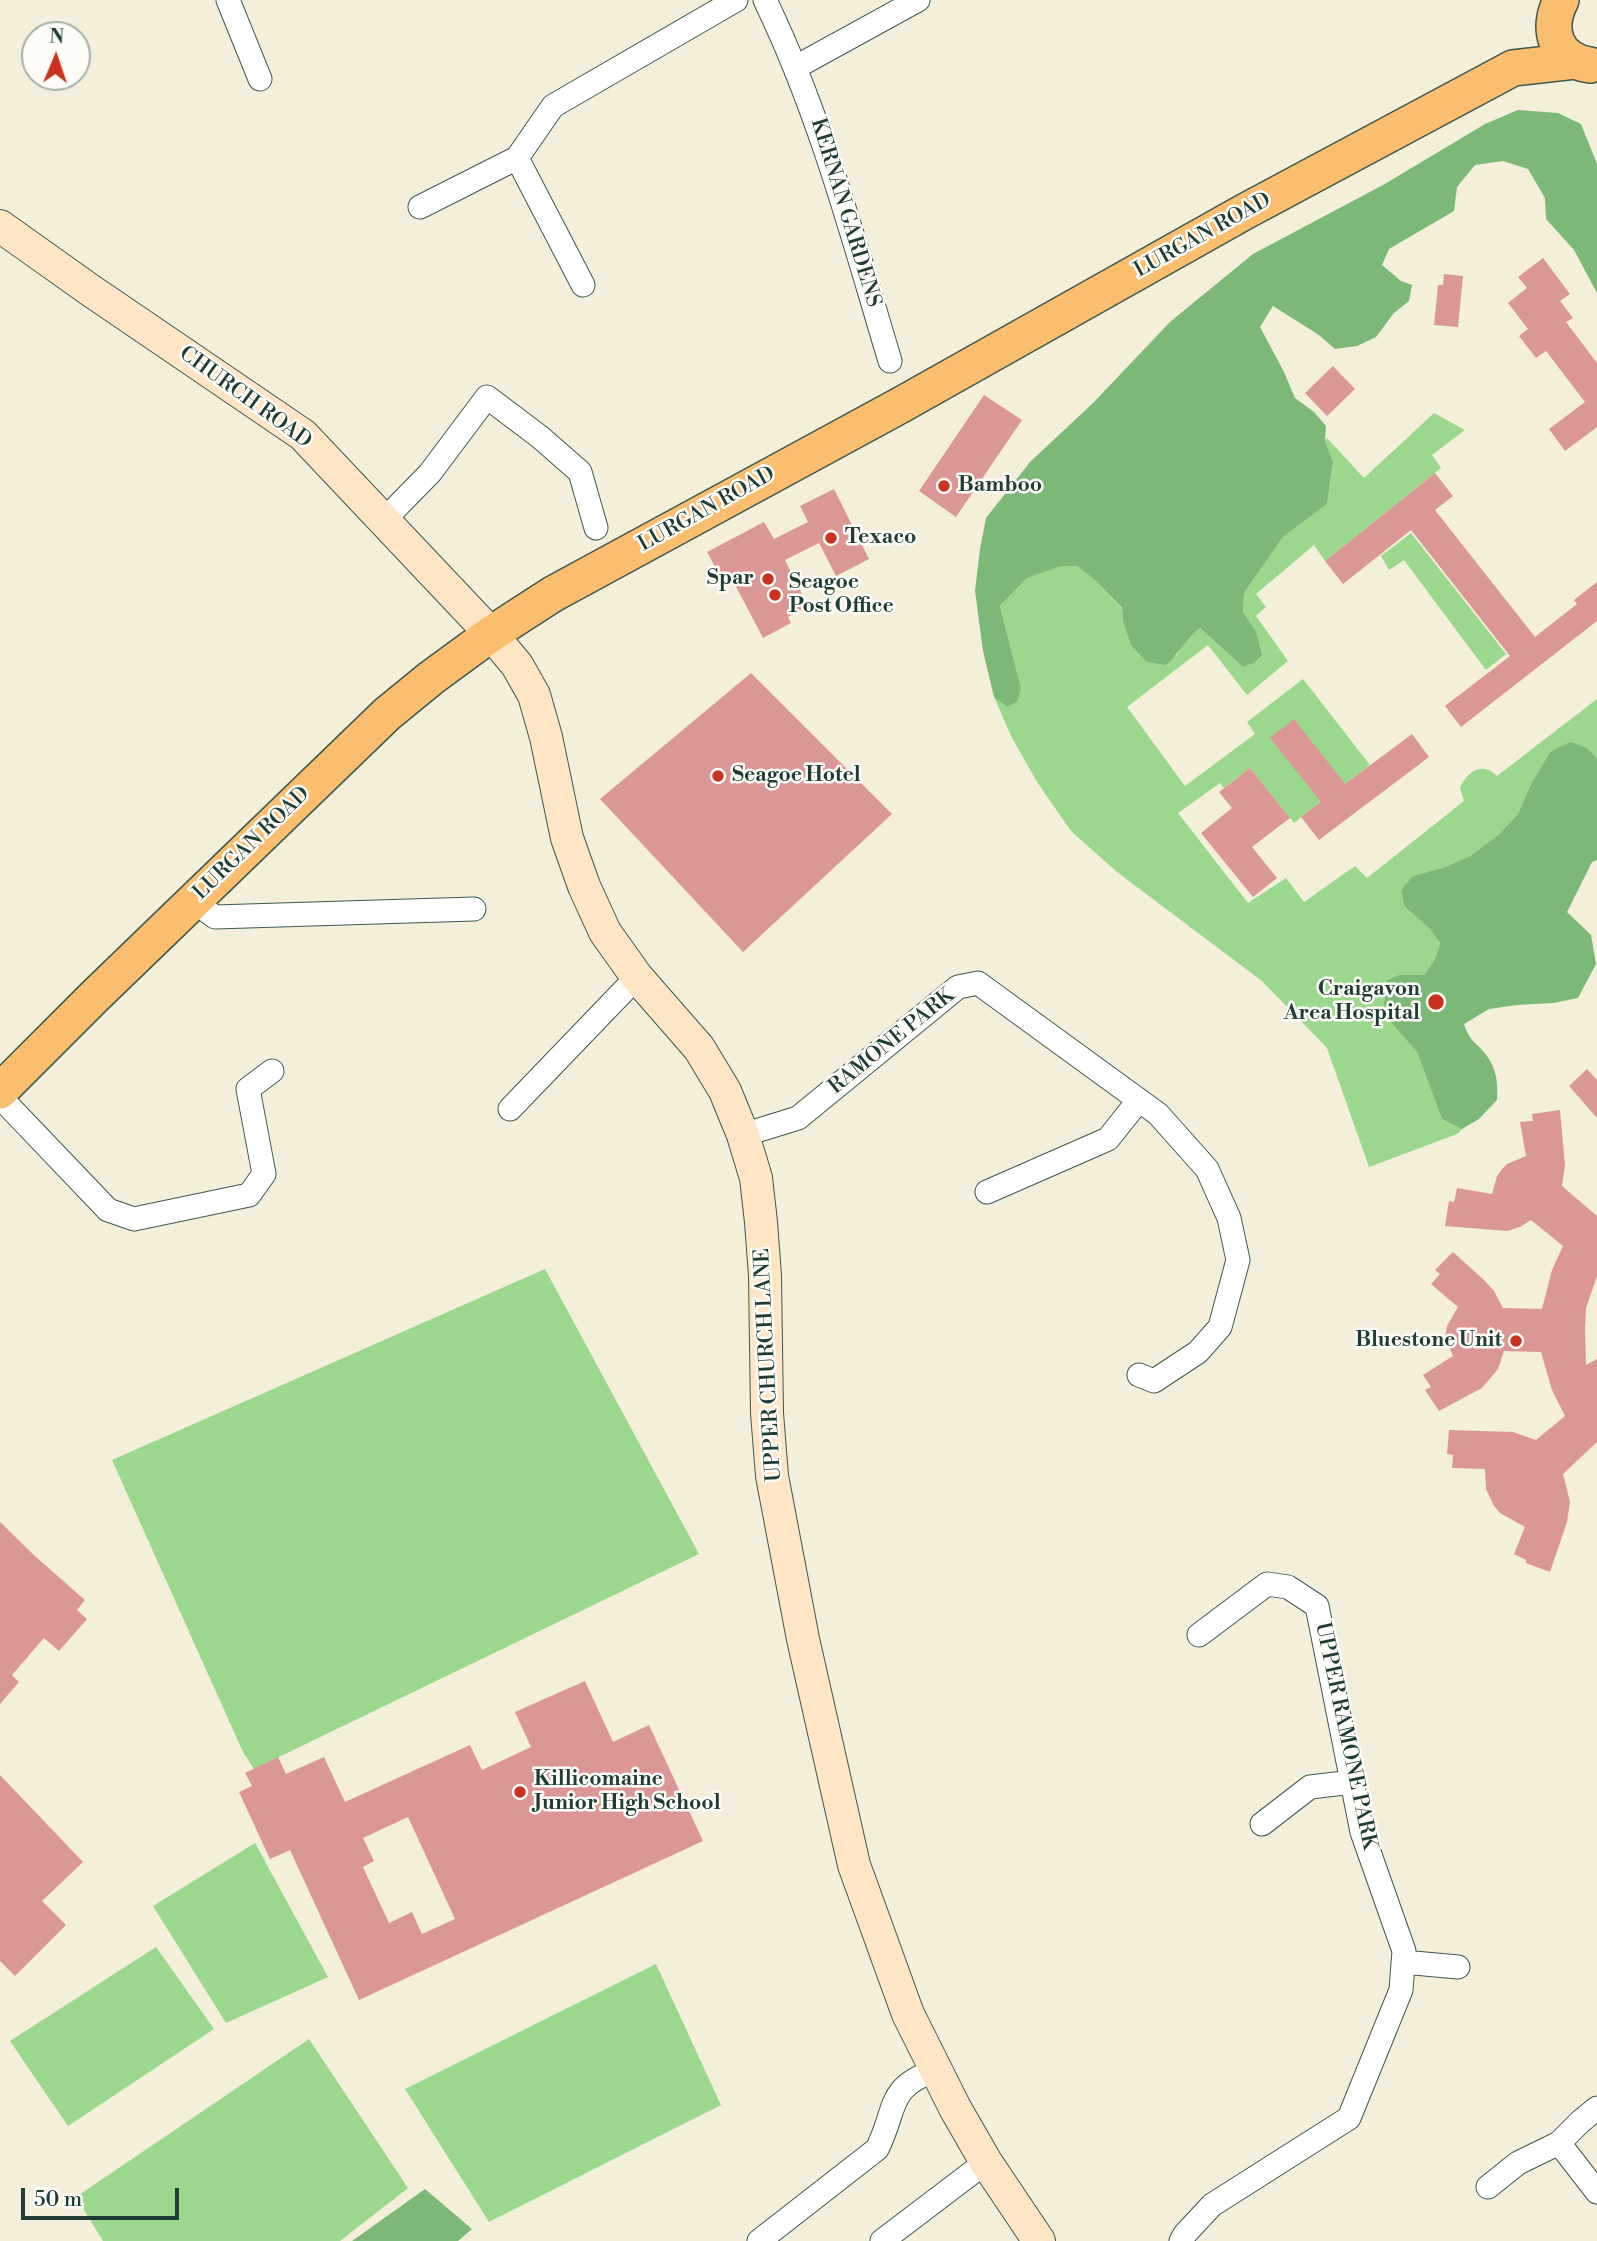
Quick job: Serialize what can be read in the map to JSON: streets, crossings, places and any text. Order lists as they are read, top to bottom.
{
  "streets": {
    "main road": ["LURGAN ROAD"],
    "street": [
      "KERNAN GARDENS",
      "CHURCH ROAD",
      "RAMONE PARK",
      "UPPER CHURCH LANE",
      "UPPER RAMONE PARK"
    ]
  },
  "crossings": [
    ["LURGAN ROAD", "CHURCH ROAD"],
    ["LURGAN ROAD", "UPPER CHURCH LANE"],
    ["CHURCH ROAD", "UPPER CHURCH LANE"],
    ["RAMONE PARK", "UPPER CHURCH LANE"]
  ],
  "places": [
    "Bamboo",
    "Texaco",
    "Spar",
    "Seagoe Post Office",
    "Seagoe Hotel",
    "Craigavon Area Hospital",
    "Bluestone Unit",
    "Killicomaine Junior High School"
  ],
  "scale_bar": "50 m",
  "north": "top"
}
